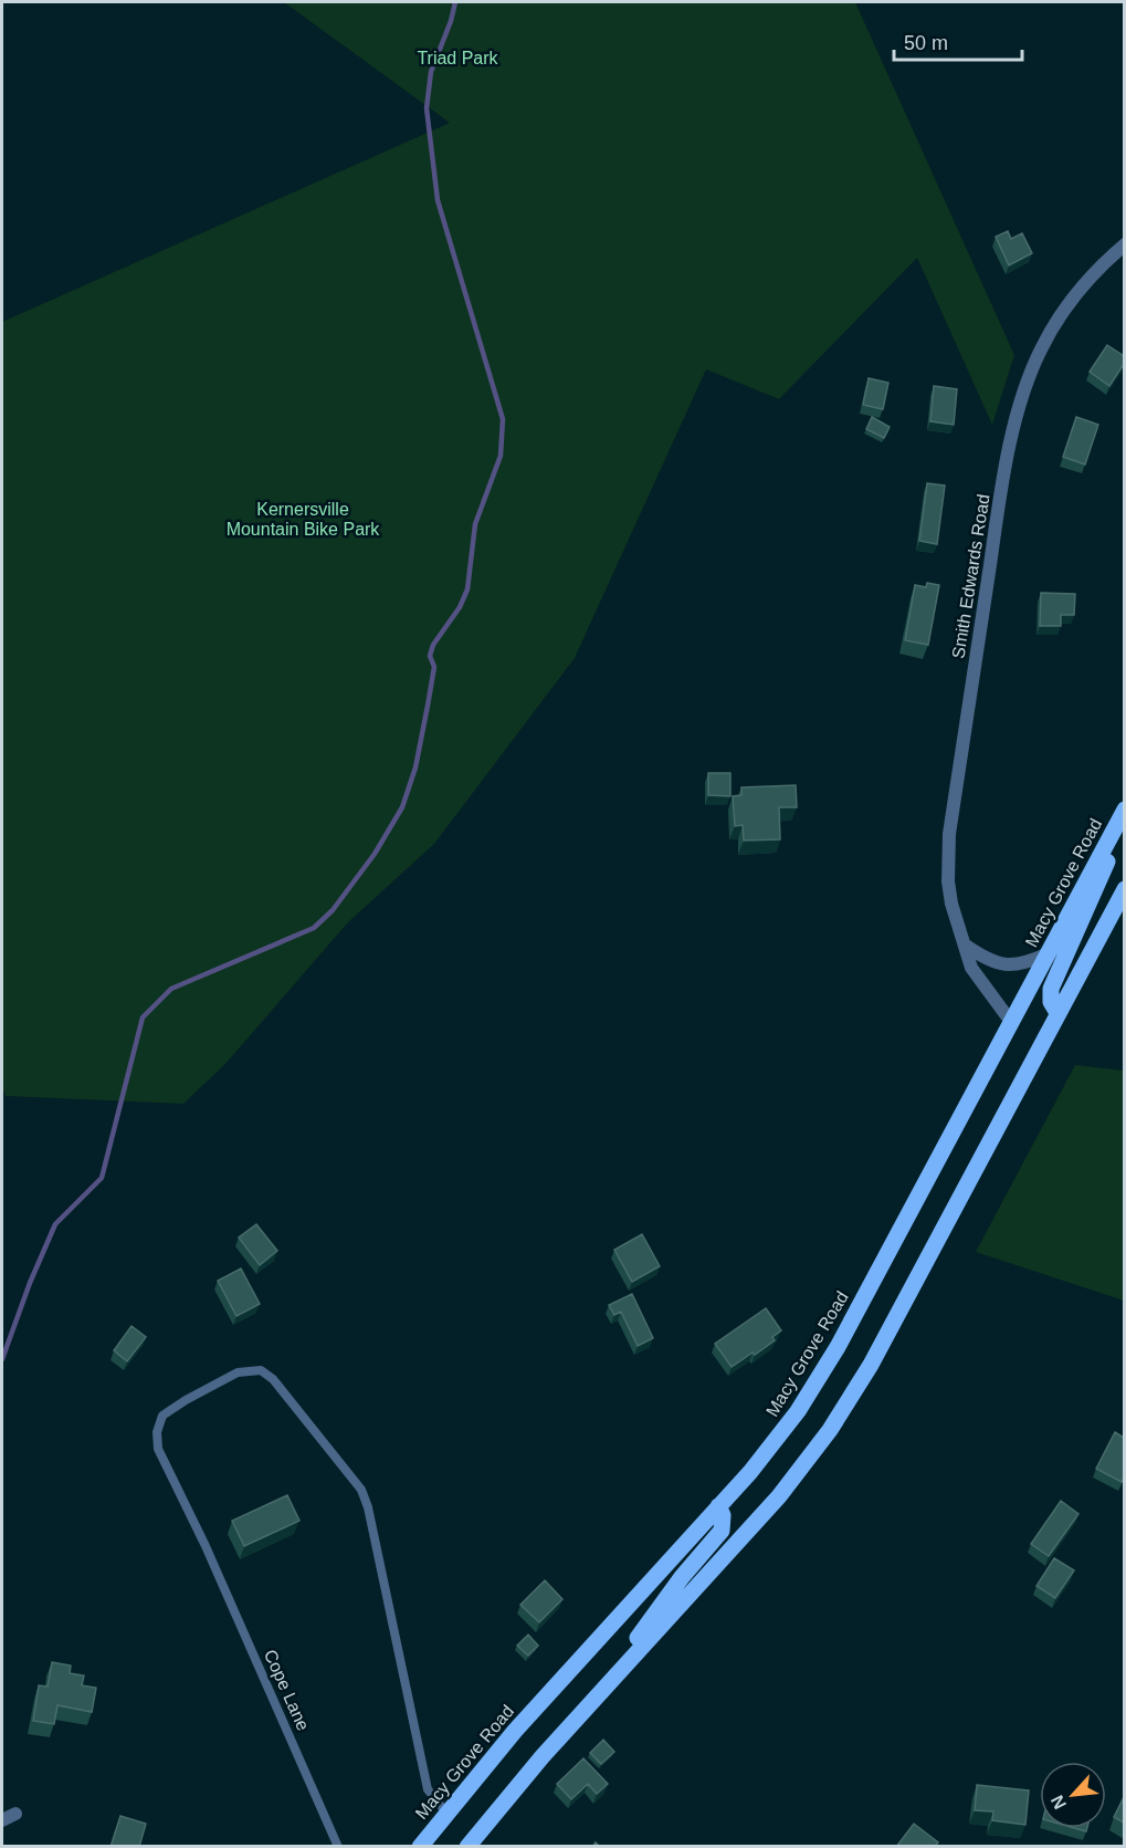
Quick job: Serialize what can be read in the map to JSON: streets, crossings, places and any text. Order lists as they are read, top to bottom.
{
  "streets": {
    "main road": ["Macy Grove Road"],
    "street": ["Smith Edwards Road"],
    "lane": ["Cope Lane"]
  },
  "crossings": [
    ["Smith Edwards Road", "Macy Grove Road"],
    ["Macy Grove Road", "Cope Lane"]
  ],
  "parks": ["Triad Park", "Kernersville Mountain Bike Park"],
  "scale_bar": "50 m",
  "north": "bottom left"
}
